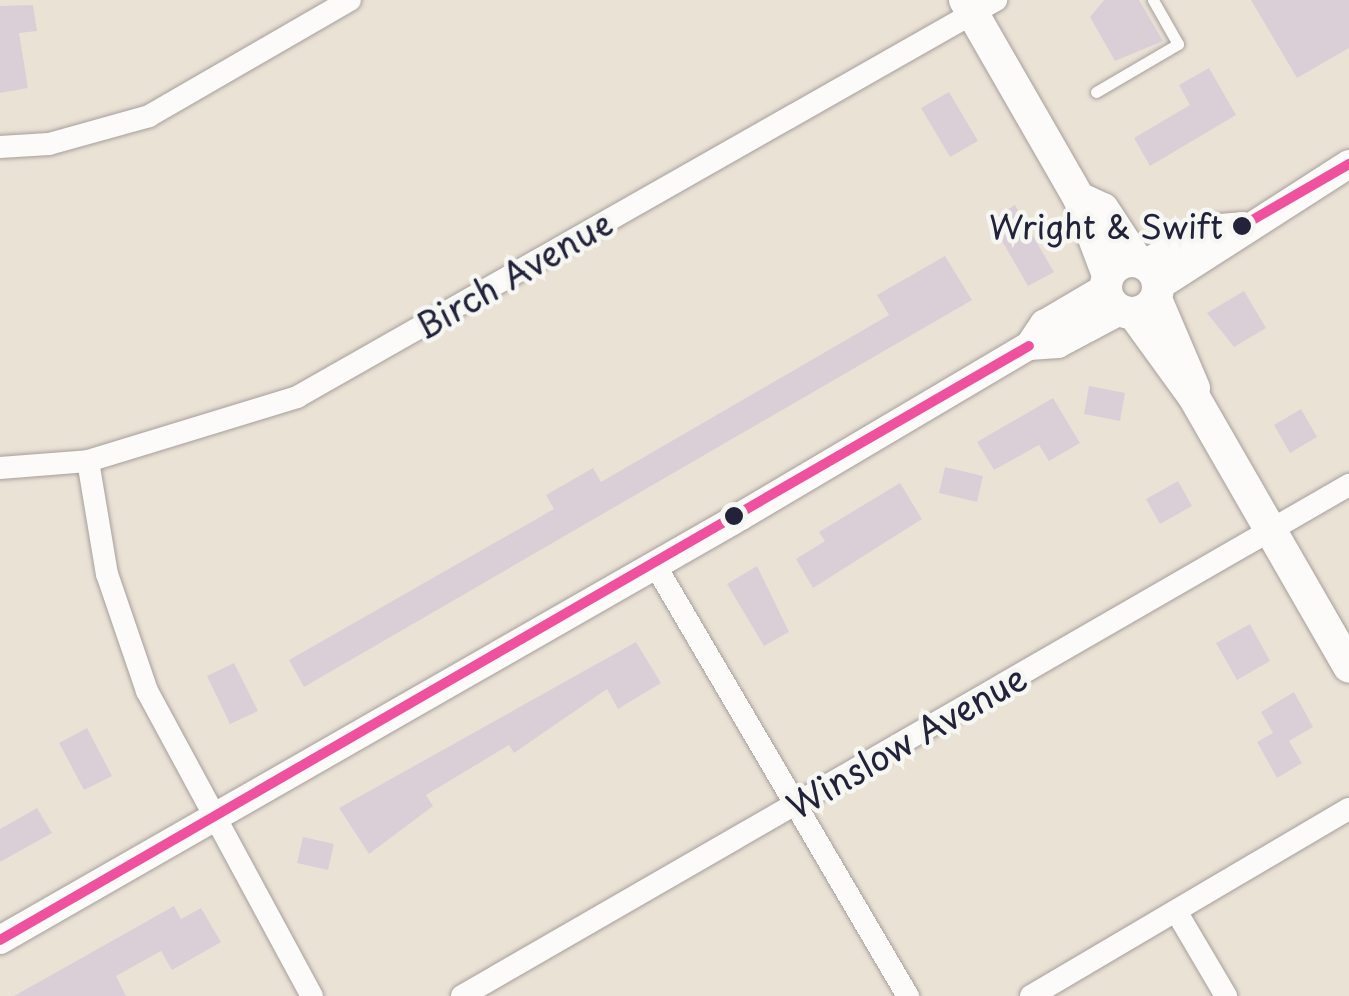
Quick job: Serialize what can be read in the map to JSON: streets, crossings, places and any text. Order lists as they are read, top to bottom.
{
  "streets": {
    "street": ["Birch Avenue", "Winslow Avenue"]
  },
  "places": ["Wright & Swift"]
}
